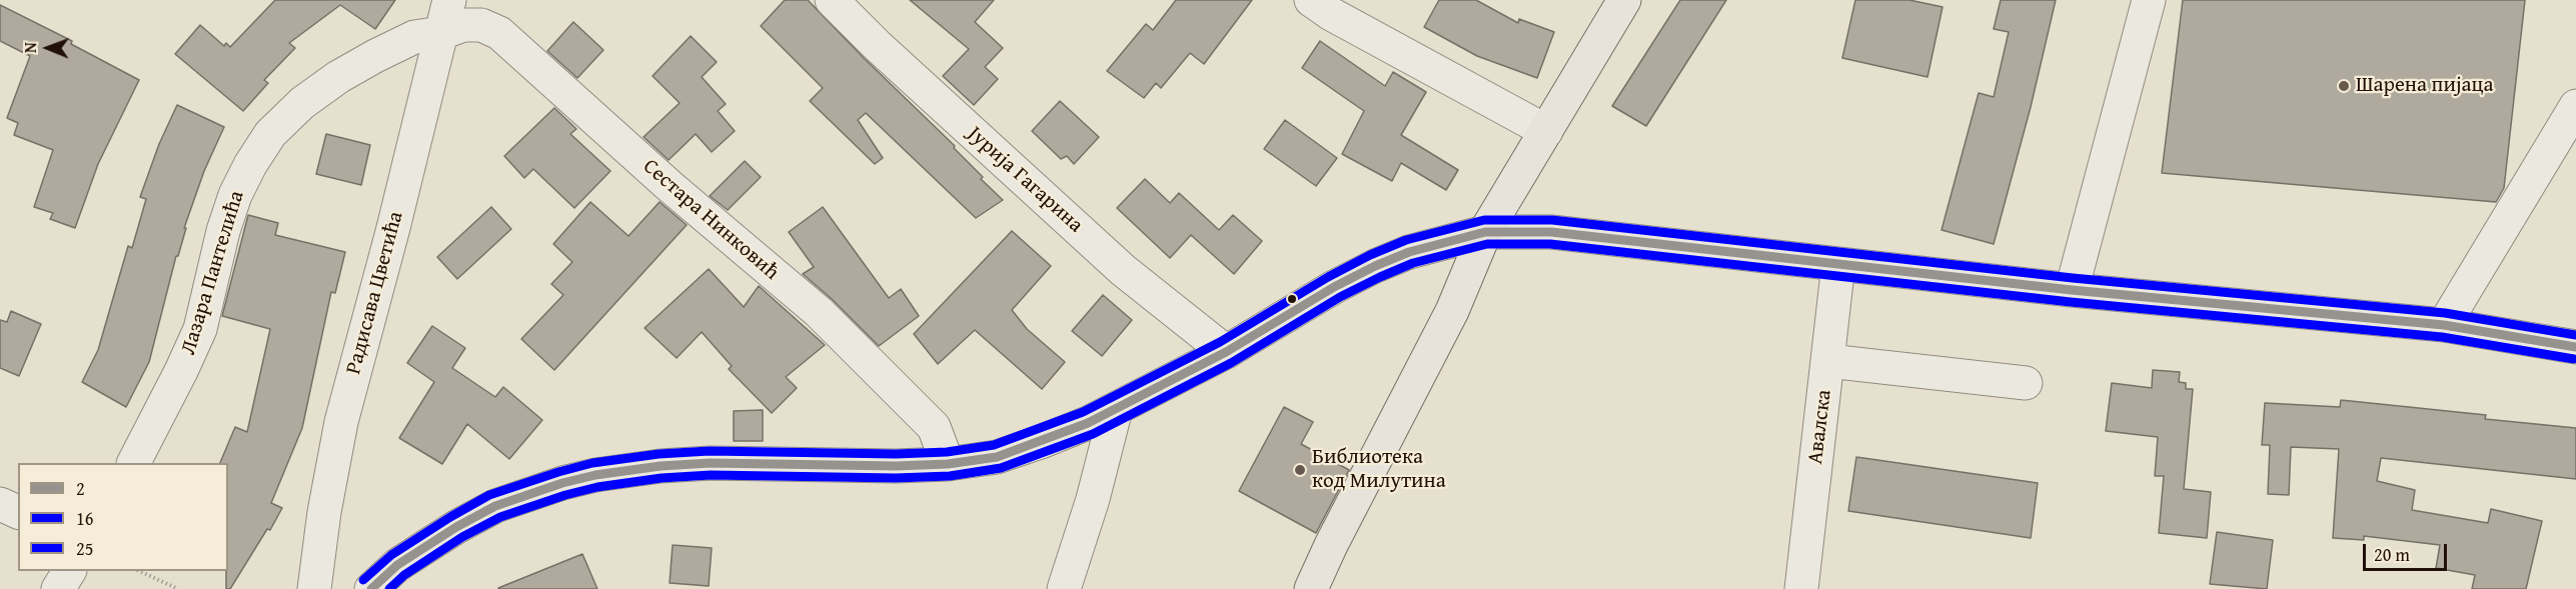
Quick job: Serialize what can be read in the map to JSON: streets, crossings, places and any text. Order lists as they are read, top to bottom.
{
  "streets": {
    "street": [
      "Јурија Гагарина",
      "Сестара Нинковић",
      "Лазара Пантелића",
      "Радисава Цветића",
      "Авалска"
    ]
  },
  "crossings": [
    ["Сестара Нинковић", "Лазара Пантелића"],
    ["Сестара Нинковић", "Радисава Цветића"],
    ["Лазара Пантелића", "Радисава Цветића"]
  ],
  "places": ["Шарена пијаца", "Библиотека код Милутина"],
  "lines": ["transit line 25", "transit line 2", "transit line 16"],
  "legend": ["2", "16", "25"],
  "scale_bar": "20 m",
  "north": "left"
}
